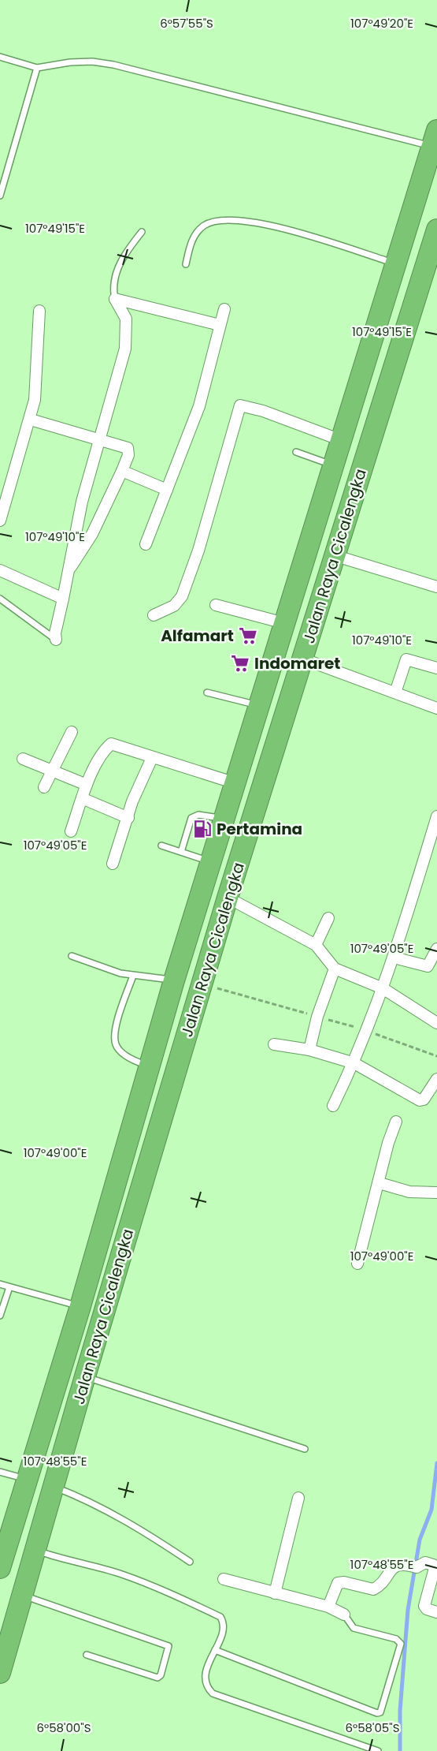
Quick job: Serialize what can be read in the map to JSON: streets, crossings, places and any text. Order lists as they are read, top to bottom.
{
  "streets": {
    "highway": ["Jalan Raya Cicalengka"]
  },
  "places": {
    "supermarket": ["Alfamart", "Indomaret"],
    "fuel station": ["Pertamina"]
  },
  "coordinates": [
    "6°57'55\"S",
    "107°49'20\"E",
    "107°49'15\"E",
    "107°49'10\"E",
    "107°49'05\"E",
    "107°49'00\"E",
    "107°48'55\"E",
    "6°58'00\"S",
    "6°58'05\"S"
  ]
}
